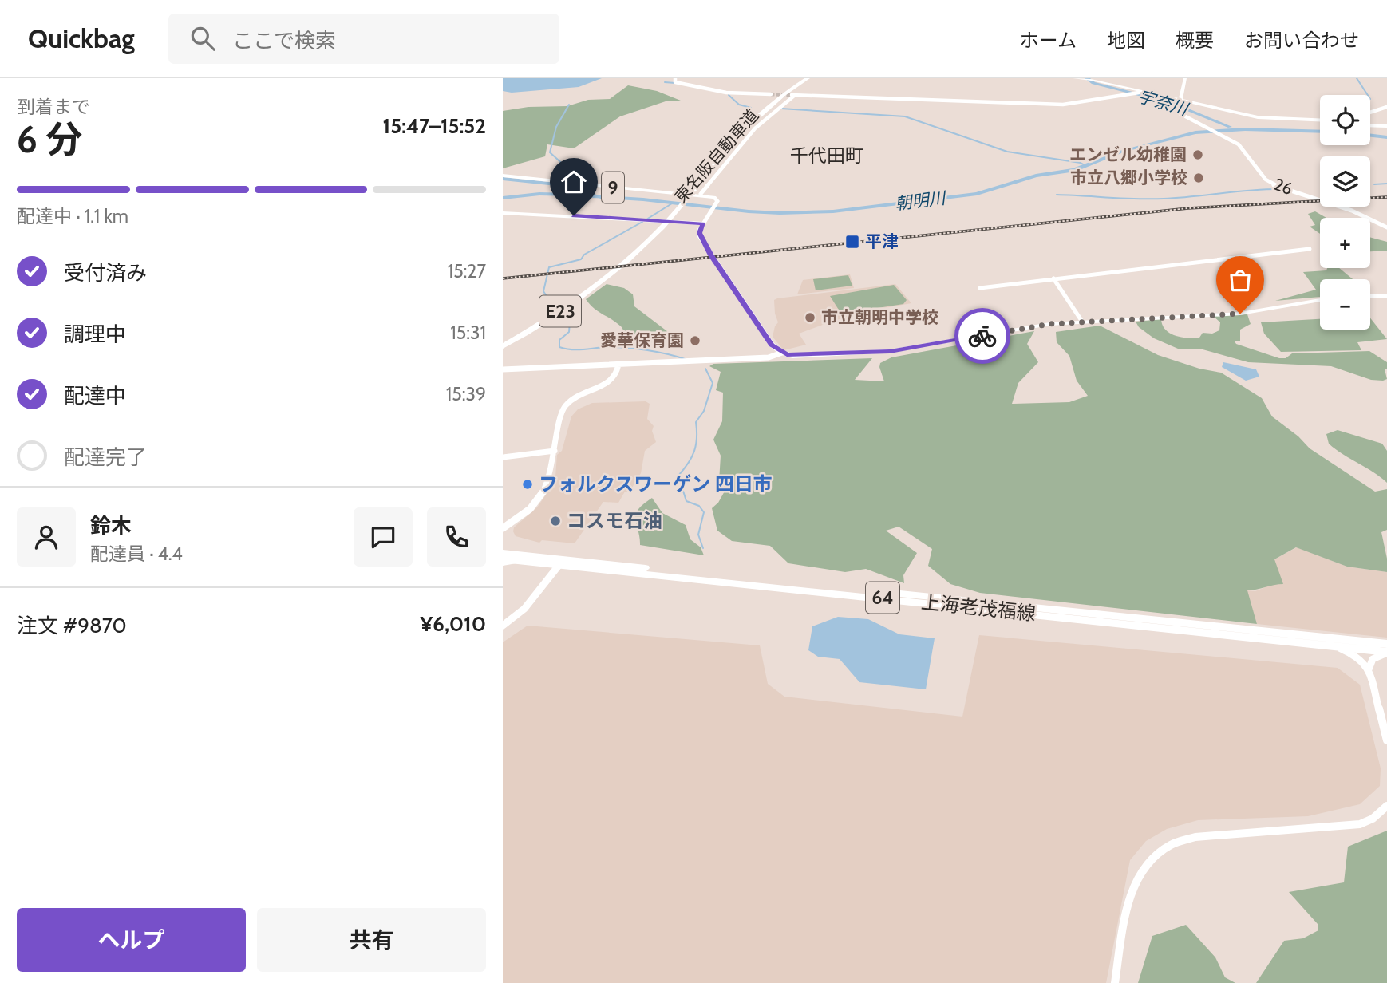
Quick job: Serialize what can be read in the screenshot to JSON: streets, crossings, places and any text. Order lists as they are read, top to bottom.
{
  "streets": {
    "highway": ["東名阪自動車道", "E23"],
    "main road": ["9", "64", "上海老茂福線"],
    "street": ["26"]
  },
  "districts": ["千代田町"],
  "water": ["宇奈川", "朝明川"],
  "places": {
    "other": [
      "エンゼル幼稚園",
      "市立八郷小学校",
      "市立朝明中学校",
      "愛華保育園",
      "フォルクスワーゲン 四日市",
      "コスモ石油"
    ],
    "transit": ["平津"]
  },
  "page": {
    "header": "Quickbag",
    "search": "ここで検索",
    "nav": [
      "ホーム",
      "地図",
      "概要",
      "お問い合わせ"
    ],
    "heading": ["6 分", "到着まで", "15:47–15:52"],
    "panel": [
      "鈴木",
      "配達員 · 4.4",
      "注文 #9870",
      "¥6,010"
    ],
    "map_buttons": ["+", "−"],
    "bar": "配達中 · 1.1 km",
    "list": [
      ["受付済み", "15:27"],
      ["調理中", "15:31"],
      ["配達中", "15:39"],
      "配達完了"
    ],
    "buttons": ["ヘルプ", "共有"]
  }
}
